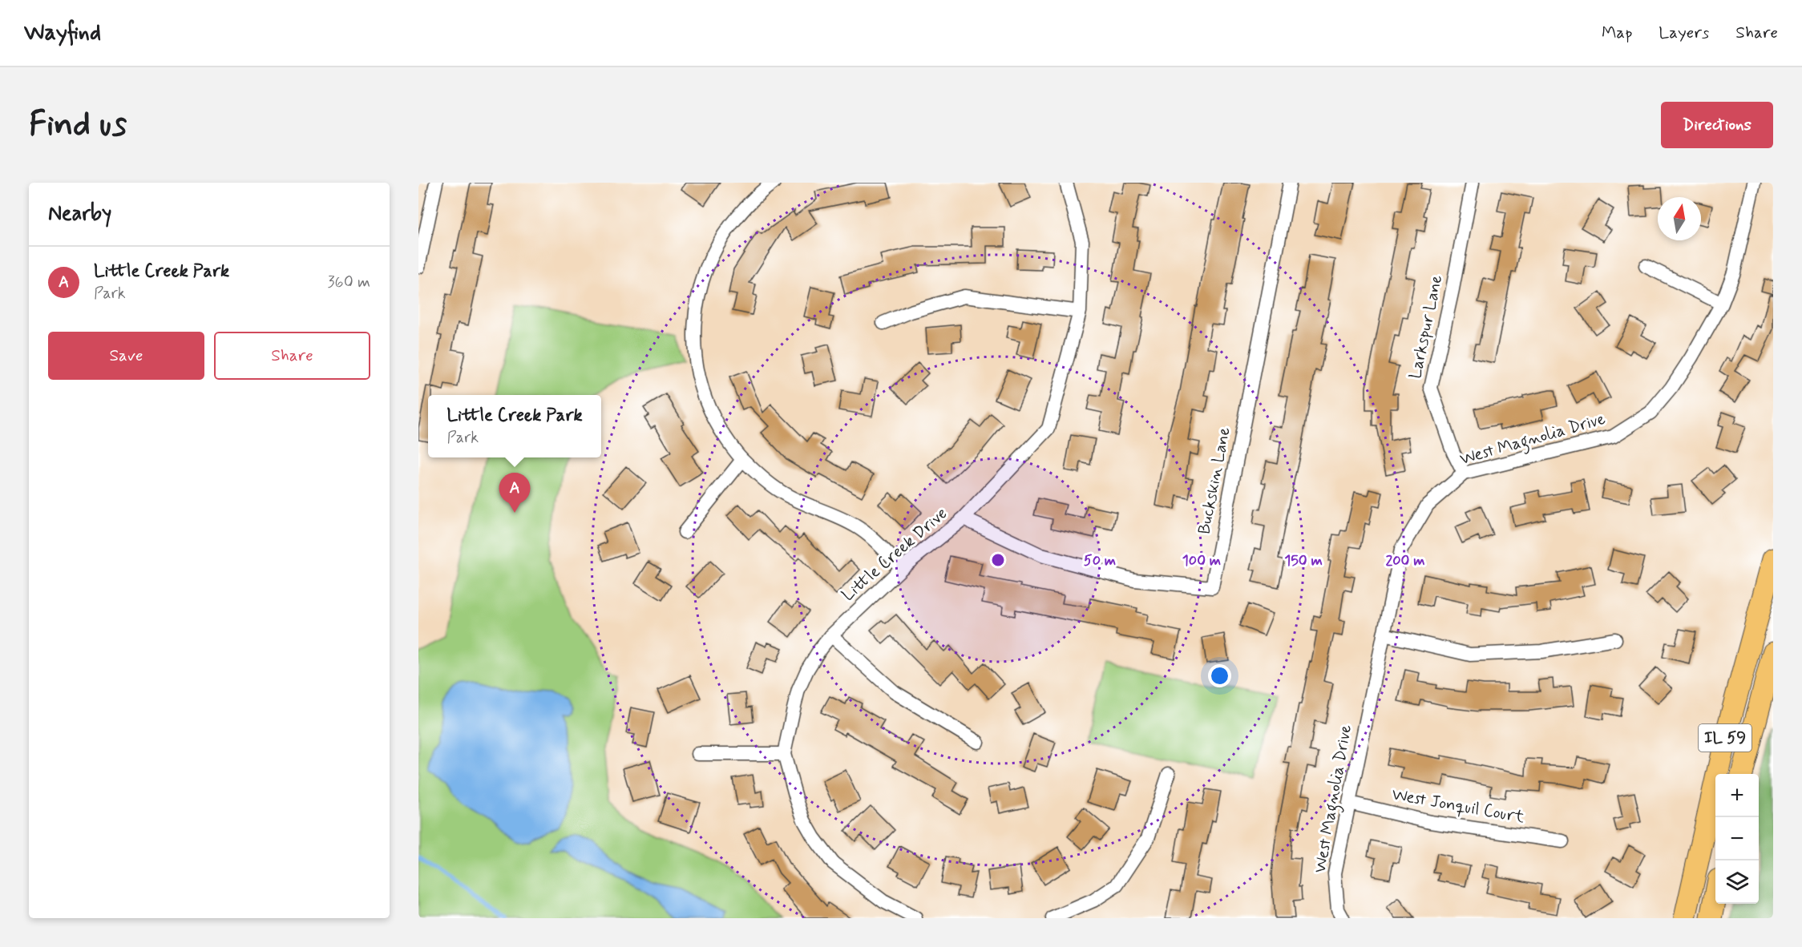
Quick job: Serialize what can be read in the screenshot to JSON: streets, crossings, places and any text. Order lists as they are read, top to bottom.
{
  "streets": {
    "main road": ["IL 59"],
    "street": [
      "Larkspur Lane",
      "West Magnolia Drive",
      "Buckskin Lane",
      "Little Creek Drive",
      "West Jonquil Court"
    ]
  },
  "crossings": [
    ["Larkspur Lane", "West Magnolia Drive"],
    ["West Magnolia Drive", "West Jonquil Court"],
    ["Buckskin Lane", "Little Creek Drive"]
  ],
  "north": "top",
  "page": {
    "header": "Wayfind",
    "nav": ["Map", "Layers", "Share"],
    "buttons": [
      "Directions",
      ["Save", "Share"]
    ],
    "title": "Find us",
    "heading": "Nearby",
    "list": [
      {
        "mark": "A",
        "name": "Little Creek Park",
        "note": "Park",
        "value": "360 m"
      }
    ],
    "popup": ["Little Creek Park", "Park"],
    "pins": "A",
    "map_buttons": ["+", "−"]
  },
  "rings": [
    "50 m",
    "100 m",
    "150 m",
    "200 m"
  ]
}
